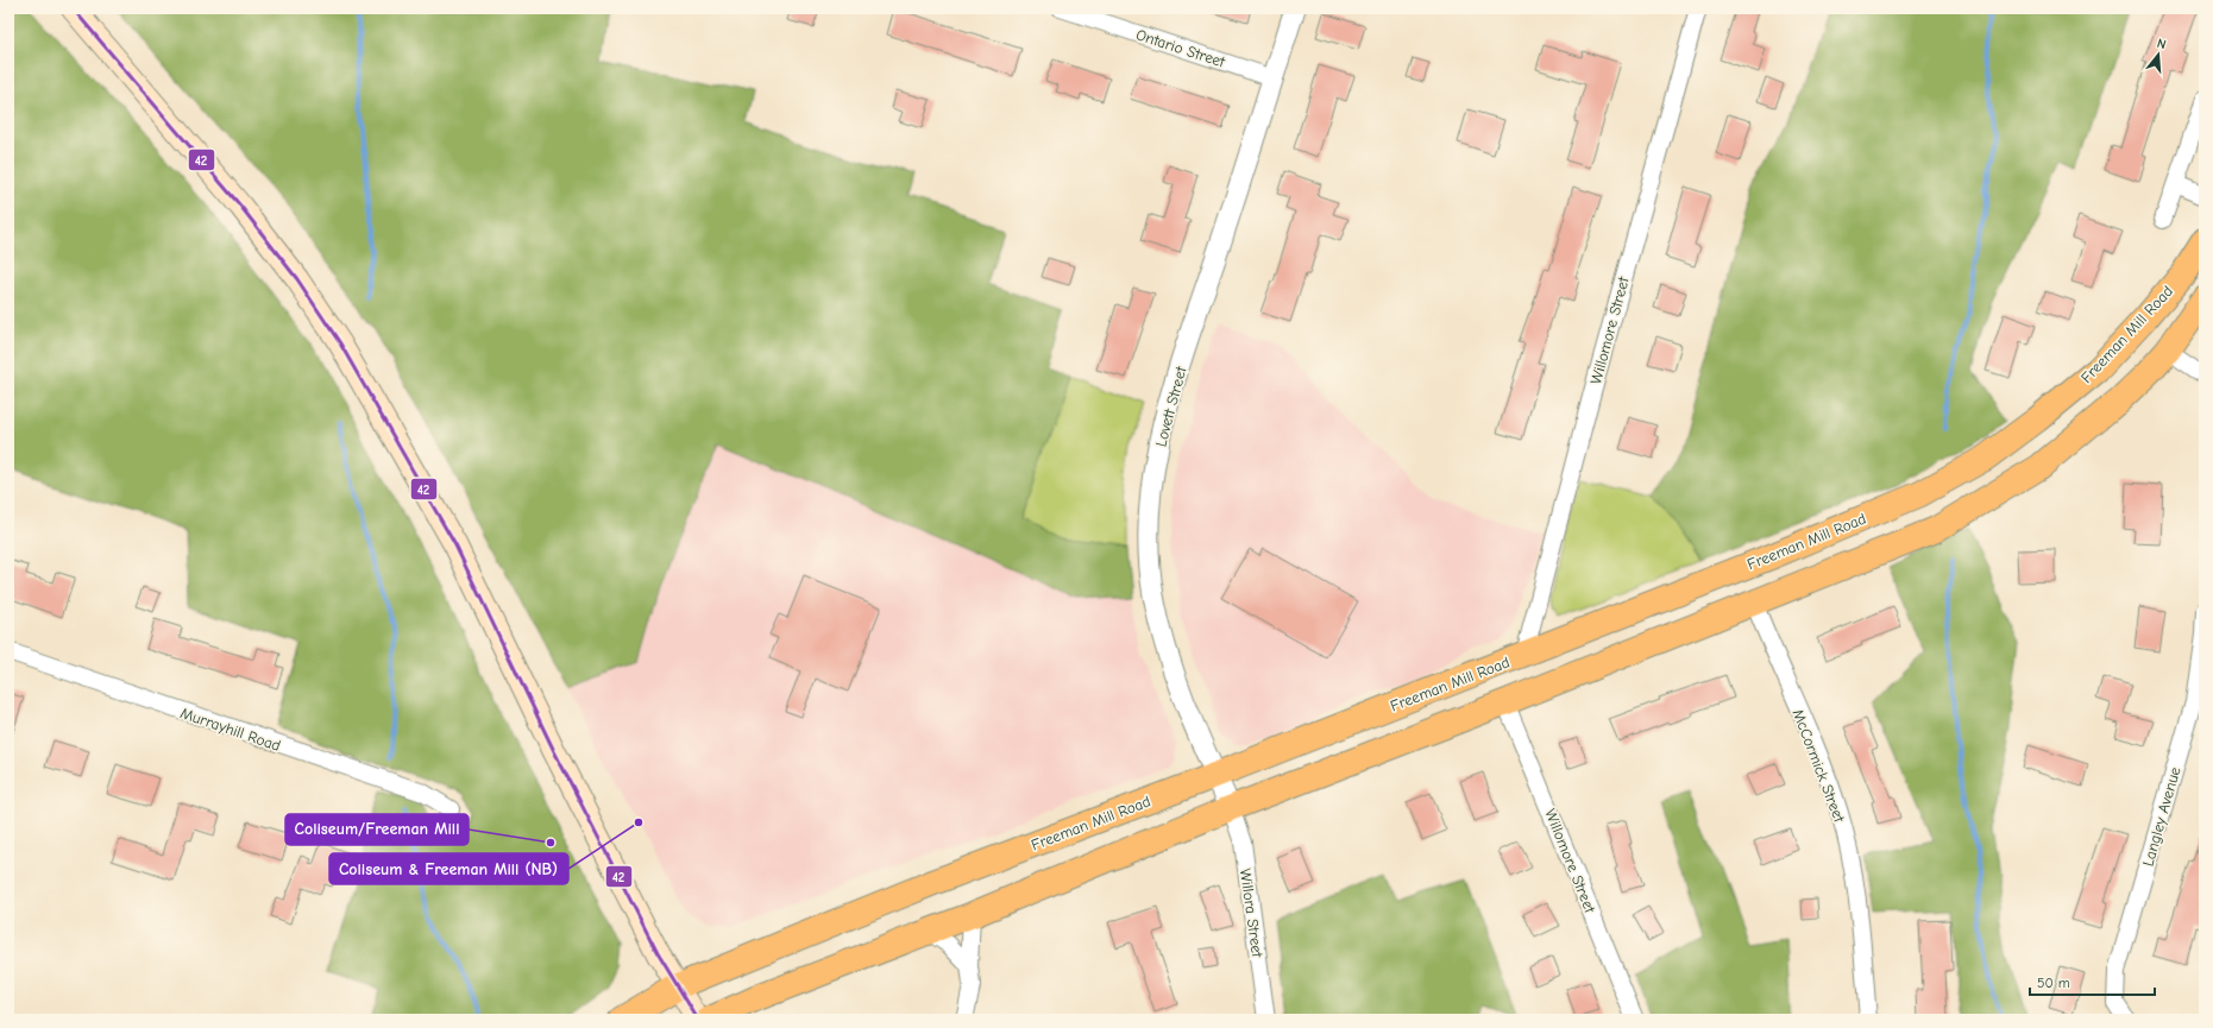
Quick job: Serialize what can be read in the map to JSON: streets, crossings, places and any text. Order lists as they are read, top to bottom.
{
  "streets": {
    "highway": ["Freeman Mill Road"],
    "street": [
      "Ontario Street",
      "Willomore Street",
      "Lovett Street",
      "Murrayhill Road",
      "McCormick Street",
      "Langley Avenue",
      "Willora Street"
    ]
  },
  "crossings": [
    ["Ontario Street", "Lovett Street"],
    ["Willomore Street", "Freeman Mill Road"],
    ["Freeman Mill Road", "Lovett Street"],
    ["Lovett Street", "Willora Street"]
  ],
  "places": ["Coliseum & Freeman Mill (NB)", "Coliseum/Freeman Mill"],
  "lines": ["transit line 42"],
  "scale_bar": "50 m",
  "north": "top"
}
